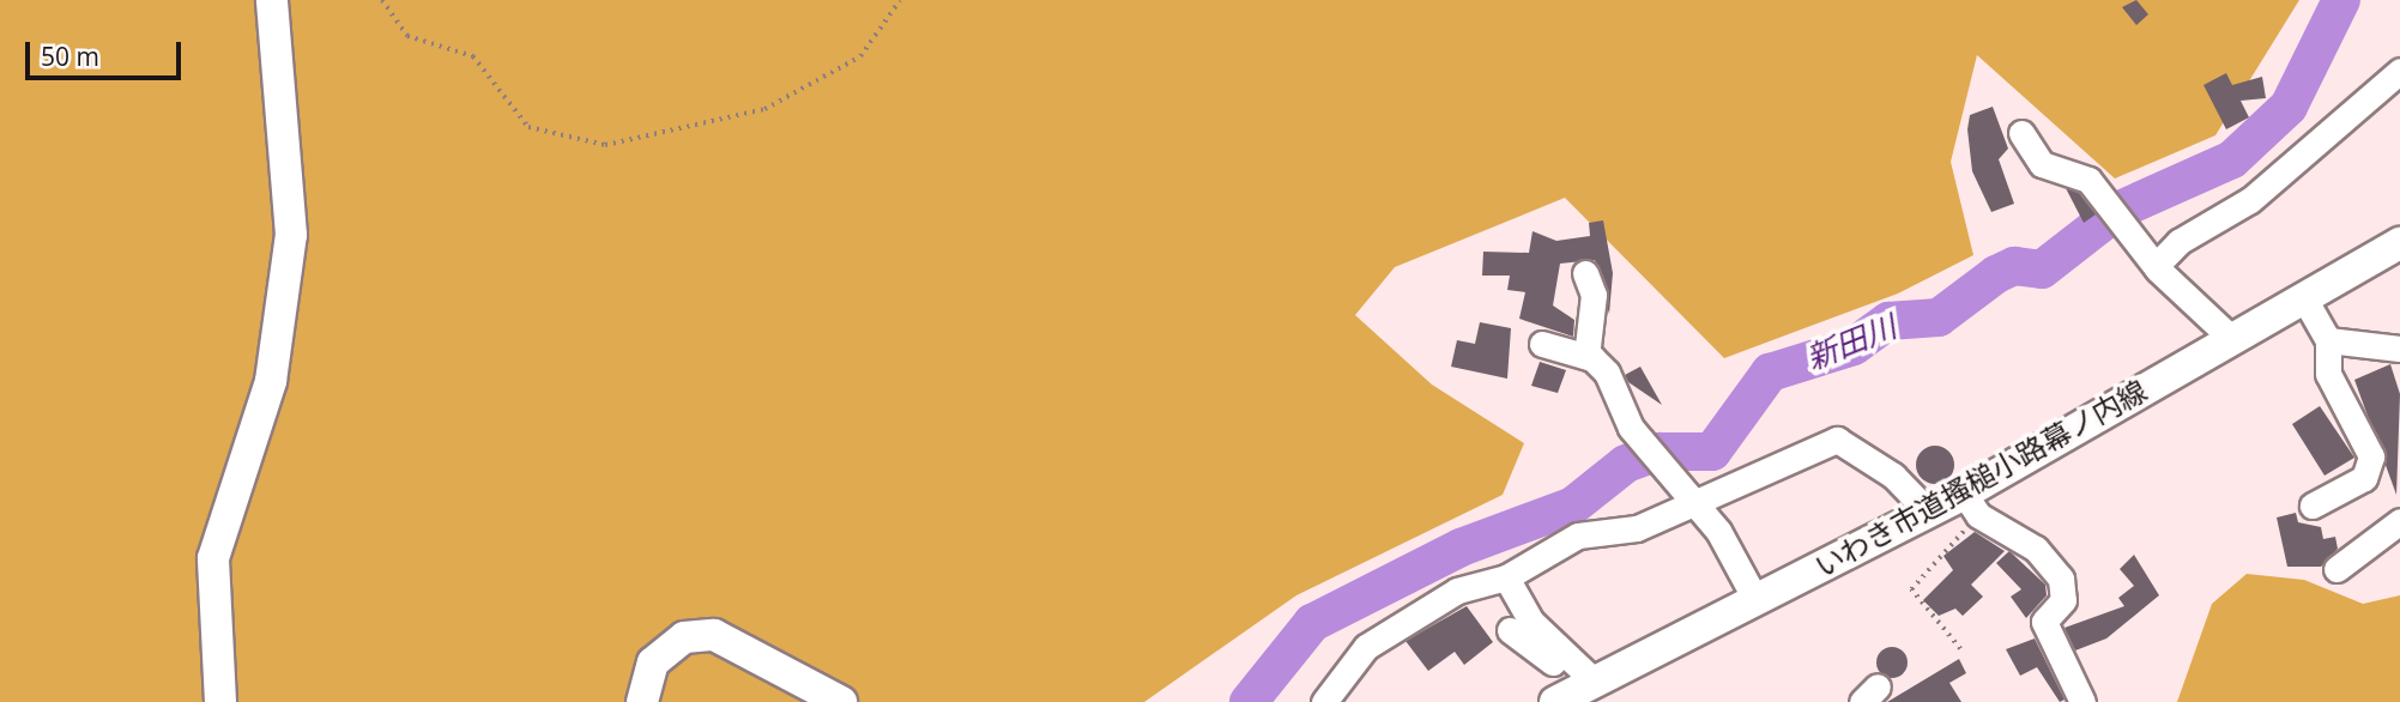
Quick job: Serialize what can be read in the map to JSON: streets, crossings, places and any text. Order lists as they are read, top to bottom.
{
  "streets": {
    "street": ["いわき市道搔槌小路幕ノ内線"]
  },
  "water": ["新田川"],
  "scale_bar": "50 m"
}
